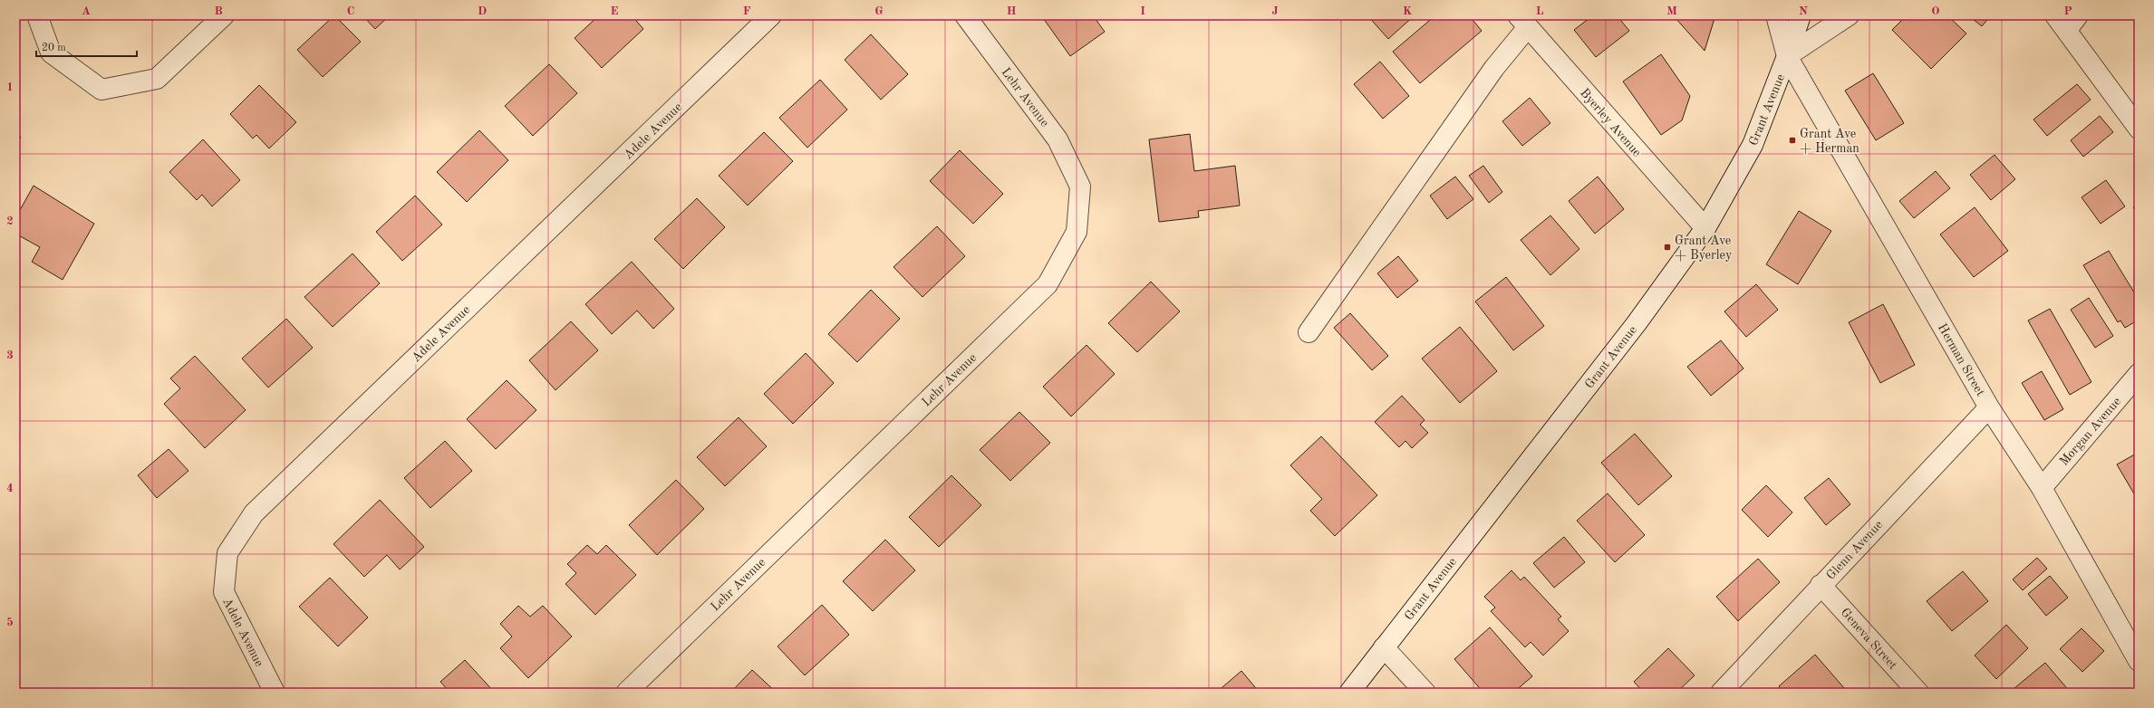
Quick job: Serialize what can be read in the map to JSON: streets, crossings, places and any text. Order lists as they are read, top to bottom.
{
  "streets": {
    "street": [
      "Lehr Avenue",
      "Grant Avenue",
      "Byerley Avenue",
      "Adele Avenue",
      "Herman Street",
      "Morgan Avenue",
      "Glenn Avenue",
      "Geneva Street"
    ]
  },
  "crossings": [
    ["Grant Avenue", "Byerley Avenue"],
    ["Grant Avenue", "Herman Street"],
    ["Herman Street", "Morgan Avenue"],
    ["Herman Street", "Glenn Avenue"],
    ["Glenn Avenue", "Geneva Street"]
  ],
  "places": {
    "transit": ["Grant Ave + Herman", "Grant Ave + Byerley"]
  },
  "scale_bar": "20 m",
  "grid": {
    "columns": [
      "A",
      "B",
      "C",
      "D",
      "E",
      "F",
      "G",
      "H",
      "I",
      "J",
      "K",
      "L",
      "M",
      "N",
      "O",
      "P"
    ],
    "rows": [
      "1",
      "2",
      "3",
      "4",
      "5"
    ]
  }
}
